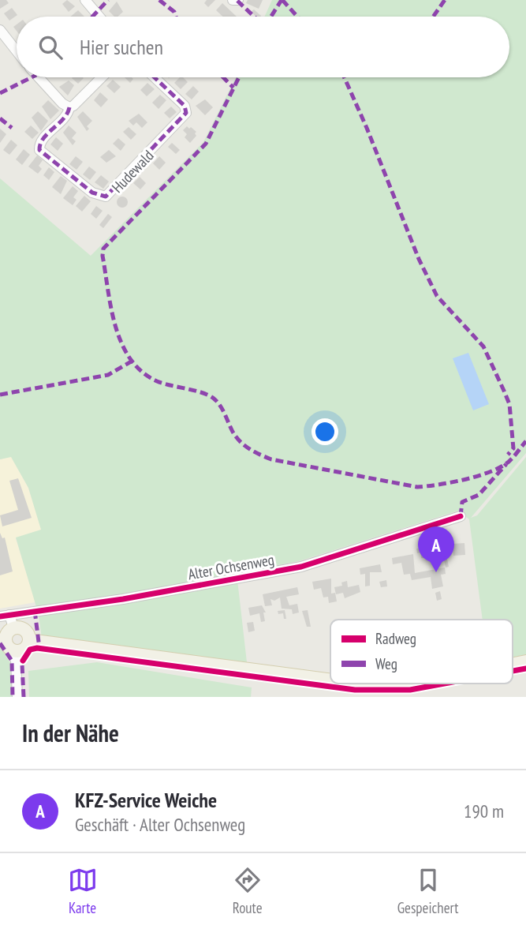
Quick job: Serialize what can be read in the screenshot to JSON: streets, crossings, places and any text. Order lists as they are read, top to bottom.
{
  "streets": {
    "street": ["Hudewald", "Alter Ochsenweg"]
  },
  "legend": ["Radweg", "Weg"],
  "page": {
    "search": "Hier suchen",
    "pins": "A",
    "heading": "In der Nähe",
    "list": [
      {
        "mark": "A",
        "name": "KFZ-Service Weiche",
        "note": "Geschäft · Alter Ochsenweg",
        "value": "190 m"
      }
    ],
    "nav": ["Karte", "Route", "Gespeichert"]
  }
}
